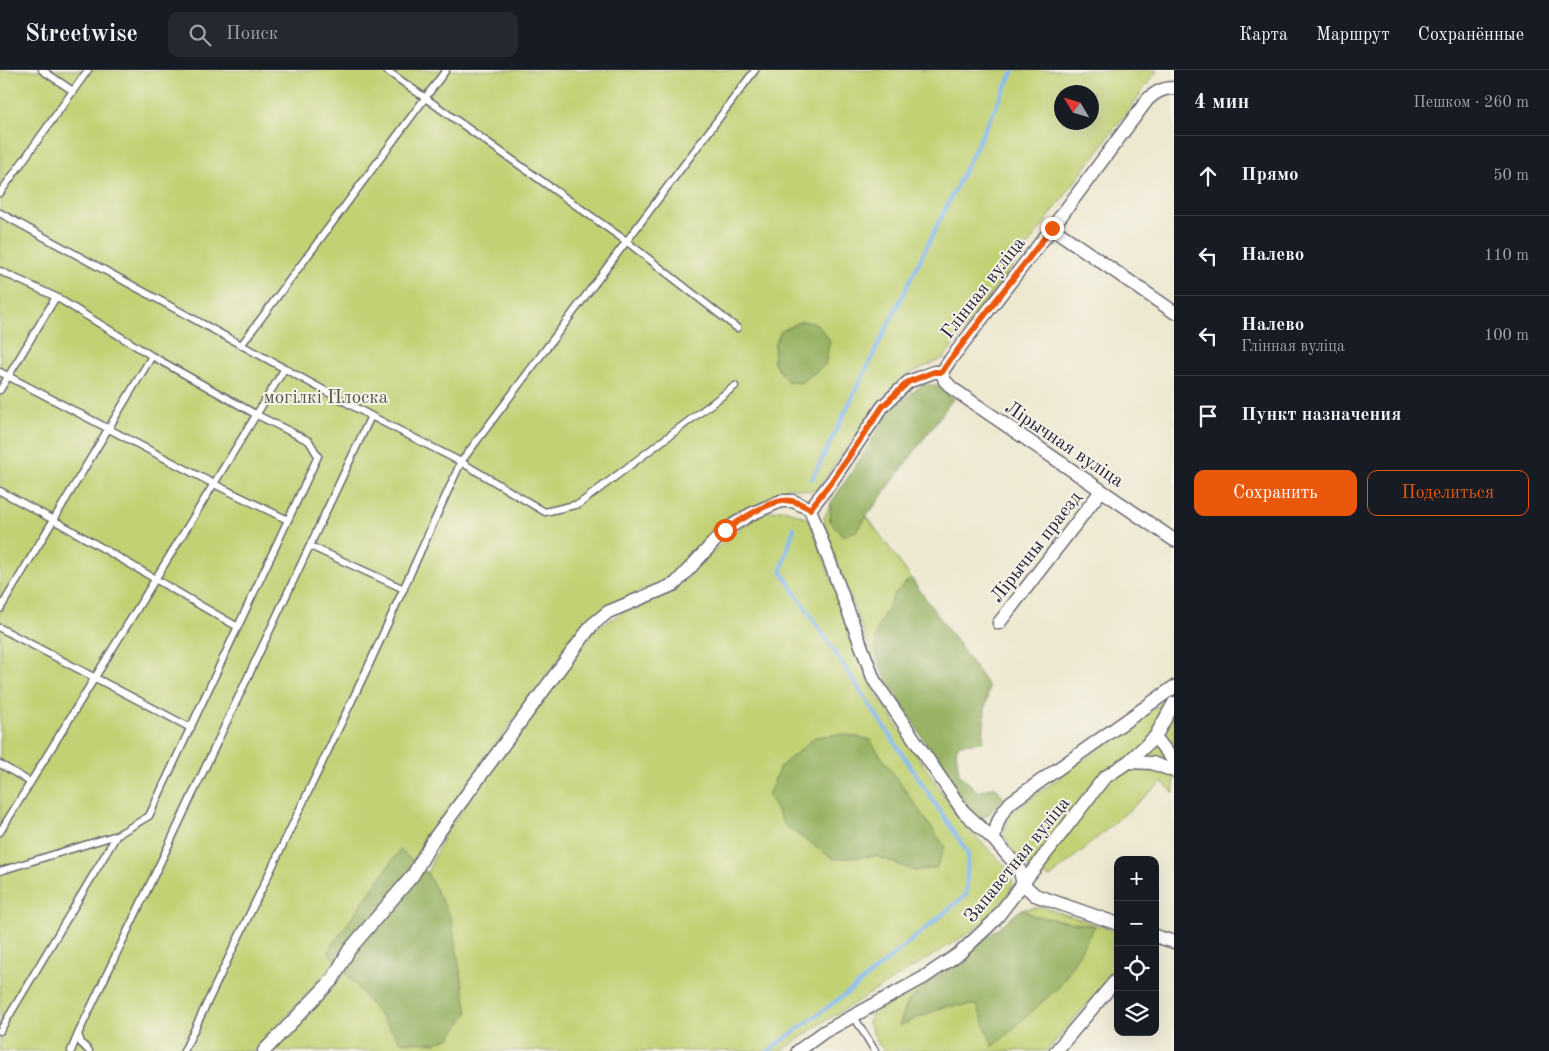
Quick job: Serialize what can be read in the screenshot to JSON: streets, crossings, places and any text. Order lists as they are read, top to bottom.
{
  "streets": {
    "street": [
      "Глінная вуліца",
      "Лірычная вуліца",
      "Лірычны праезд",
      "Запаветная вуліца"
    ]
  },
  "crossings": [
    ["Глінная вуліца", "Лірычная вуліца"],
    ["Лірычная вуліца", "Лірычны праезд"]
  ],
  "parks": ["могілкі Плоска"],
  "north": "top left",
  "page": {
    "header": "Streetwise",
    "search": "Поиск",
    "nav": ["Карта", "Маршрут", "Сохранённые"],
    "heading": ["4 мин", "Пешком · 260 m"],
    "list": [
      ["Прямо", "50 m"],
      ["Налево", "110 m"],
      ["Налево", "Глінная вуліца", "100 m"],
      "Пункт назначения"
    ],
    "buttons": ["Сохранить", "Поделиться"],
    "map_buttons": ["+", "−"]
  }
}
